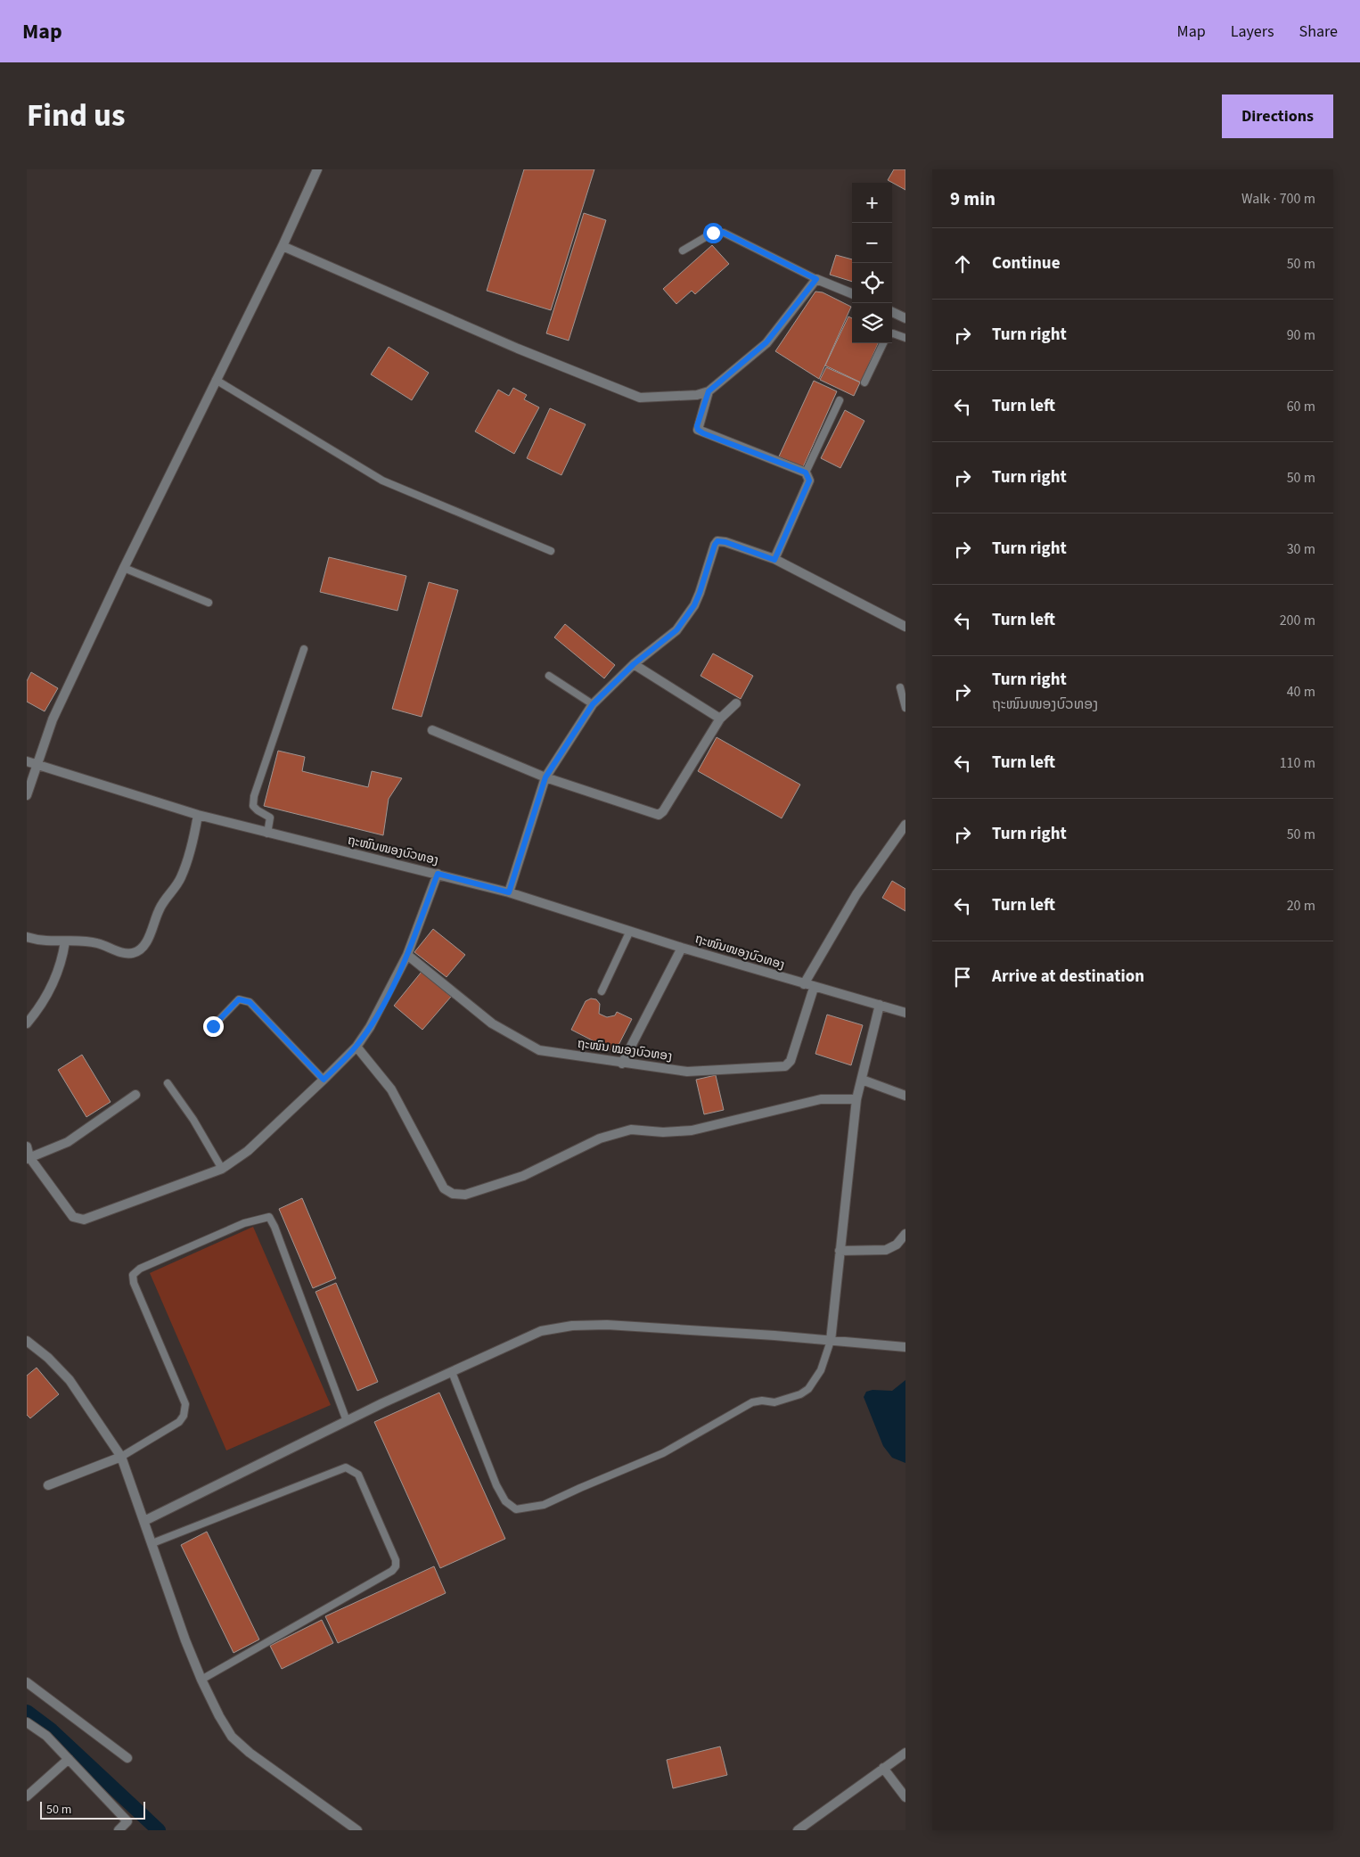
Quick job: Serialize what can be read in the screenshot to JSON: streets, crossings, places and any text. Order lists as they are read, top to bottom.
{
  "streets": {
    "street": ["ຖະໜົນໜອງບົວທອງ", "ຖະໜົນ ໝອງບົວທອງ"]
  },
  "crossings": [
    ["ຖະໜົນໜອງບົວທອງ", "ຖະໜົນ ໝອງບົວທອງ"]
  ],
  "scale_bar": "50 m",
  "page": {
    "header": "Map",
    "nav": ["Map", "Layers", "Share"],
    "title": "Find us",
    "buttons": "Directions",
    "heading": ["9 min", "Walk · 700 m"],
    "map_buttons": ["+", "−"],
    "list": [
      ["Continue", "50 m"],
      ["Turn right", "90 m"],
      ["Turn left", "60 m"],
      ["Turn right", "50 m"],
      ["Turn right", "30 m"],
      ["Turn left", "200 m"],
      ["Turn right", "ຖະໜົນໜອງບົວທອງ", "40 m"],
      ["Turn left", "110 m"],
      ["Turn right", "50 m"],
      ["Turn left", "20 m"],
      "Arrive at destination"
    ],
    "scale": "50 m"
  }
}
